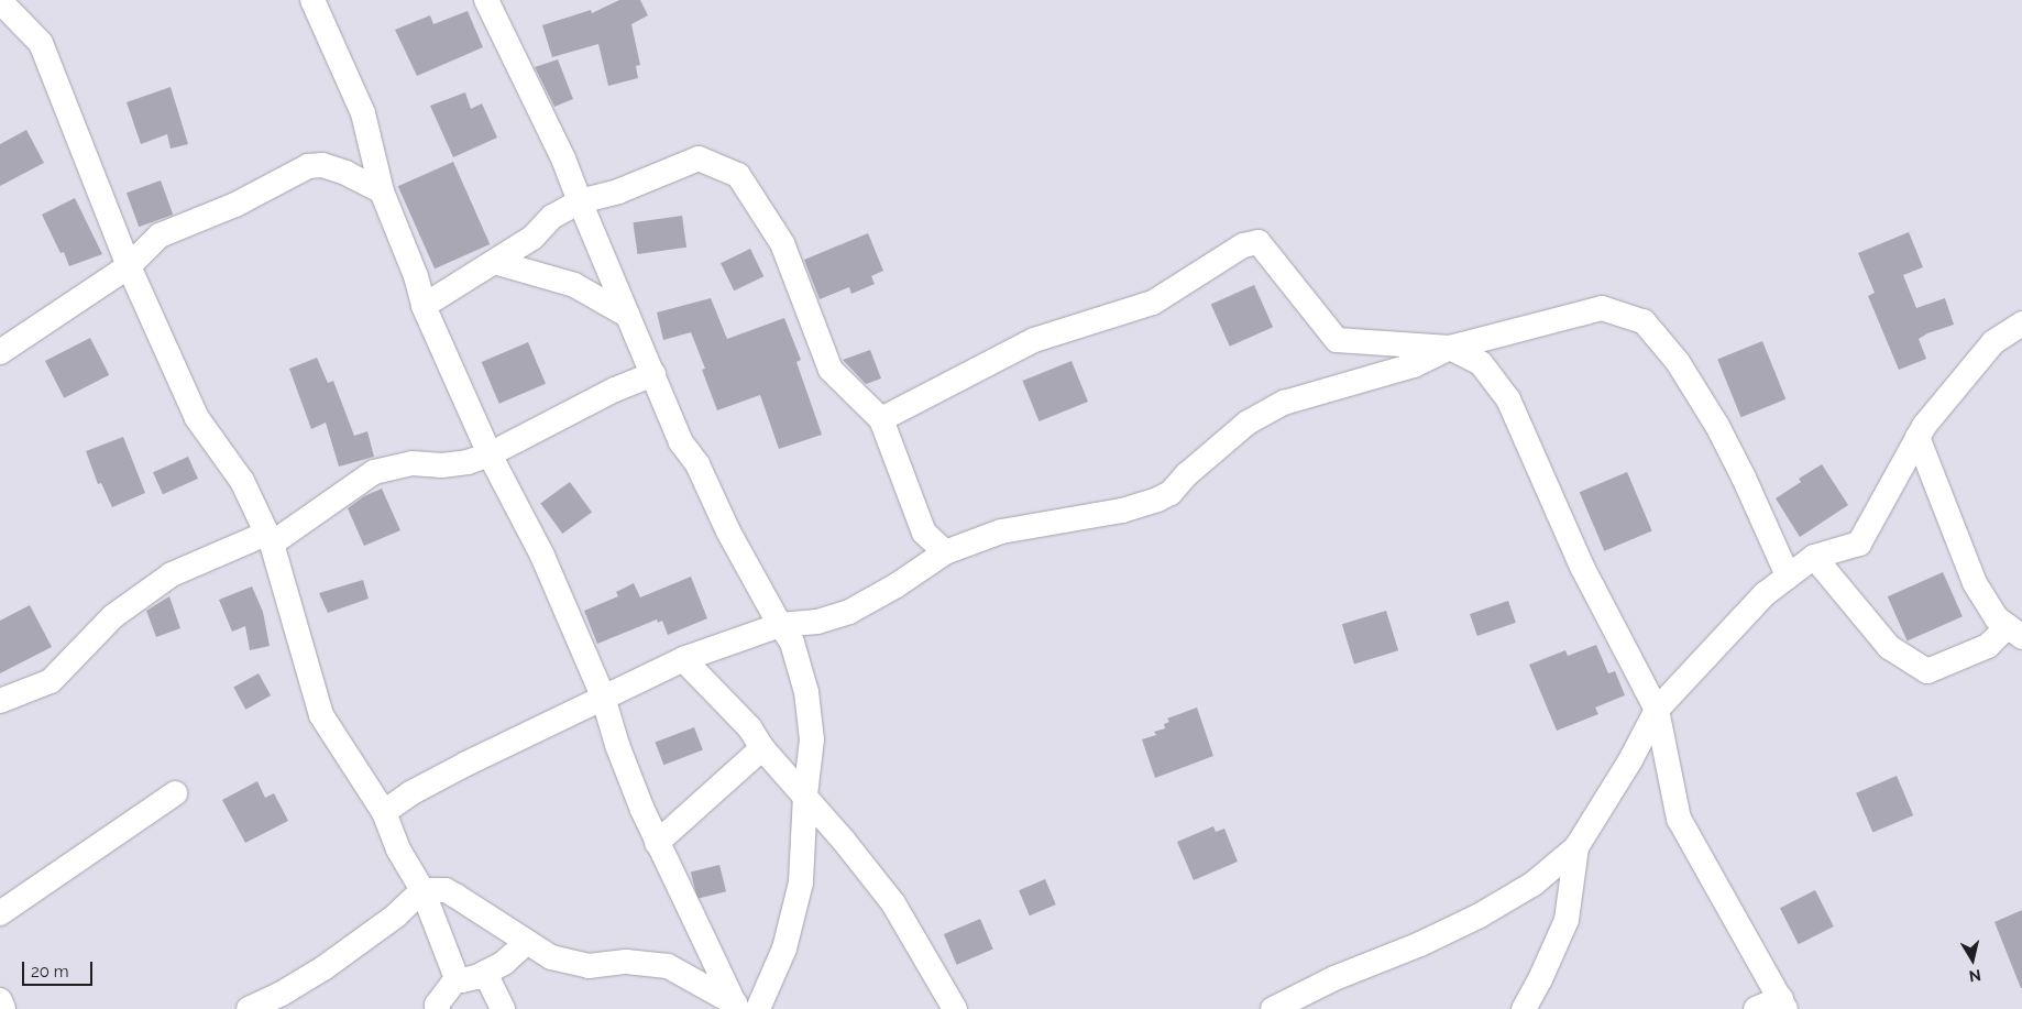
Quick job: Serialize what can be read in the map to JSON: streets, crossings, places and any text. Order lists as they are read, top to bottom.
{
  "scale_bar": "20 m",
  "north": "bottom"
}
